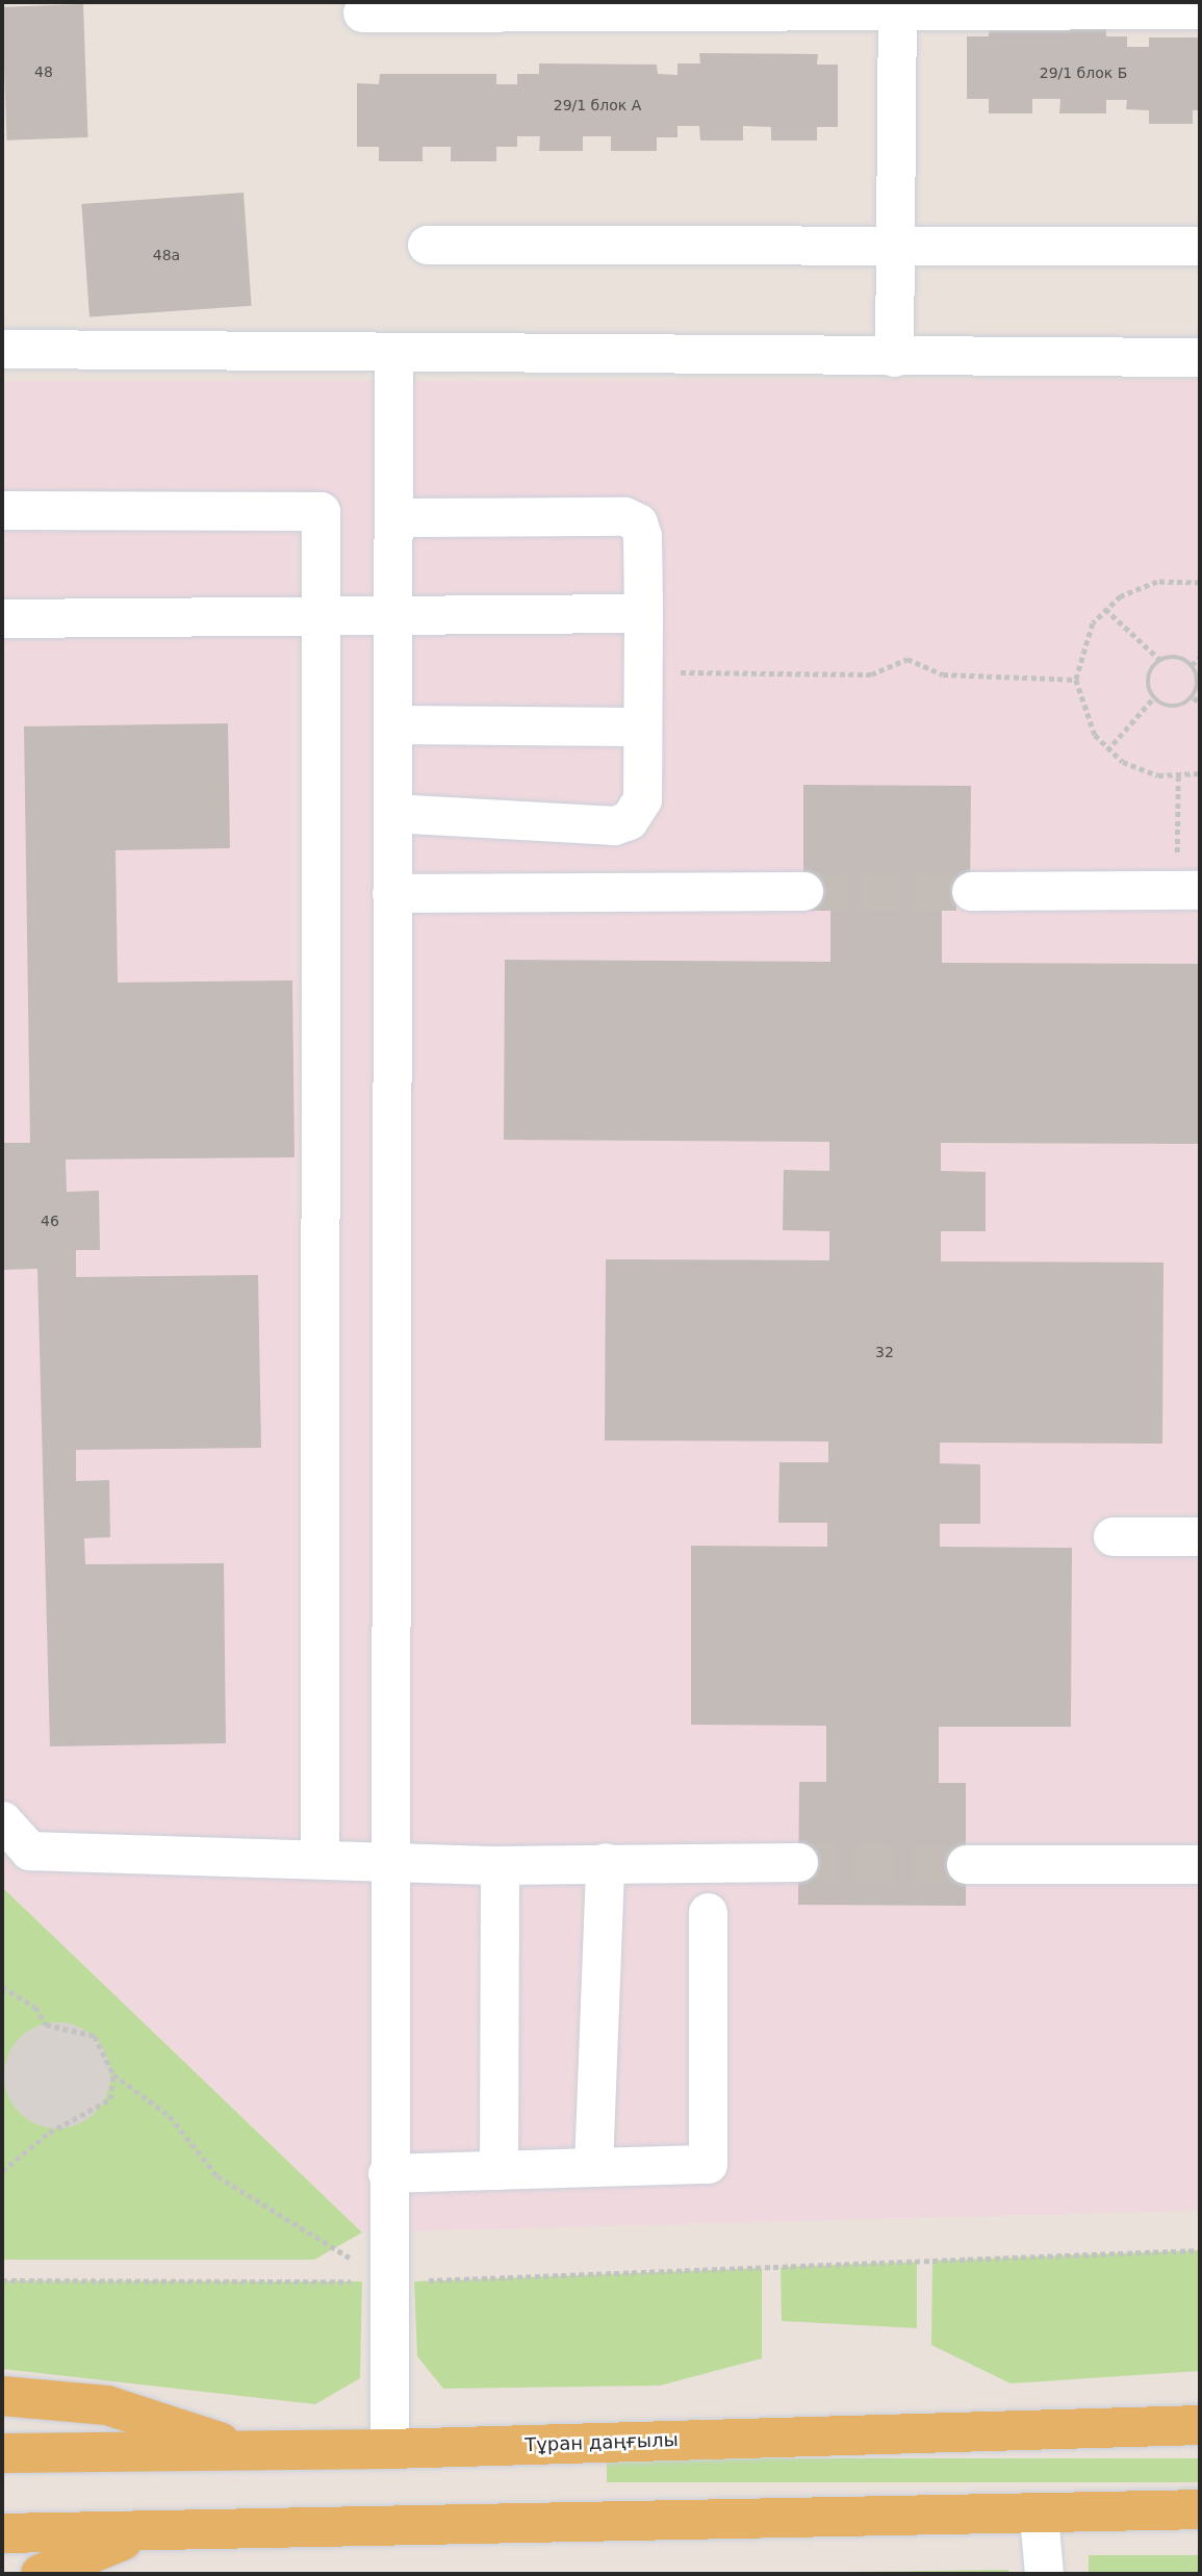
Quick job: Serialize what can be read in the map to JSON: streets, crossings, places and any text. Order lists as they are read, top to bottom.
{
  "streets": {
    "main road": ["Тұран даңғылы"]
  },
  "house_numbers": [
    "48",
    "29/1 блок Б",
    "29/1 блок А",
    "48а",
    "46",
    "32"
  ]
}
